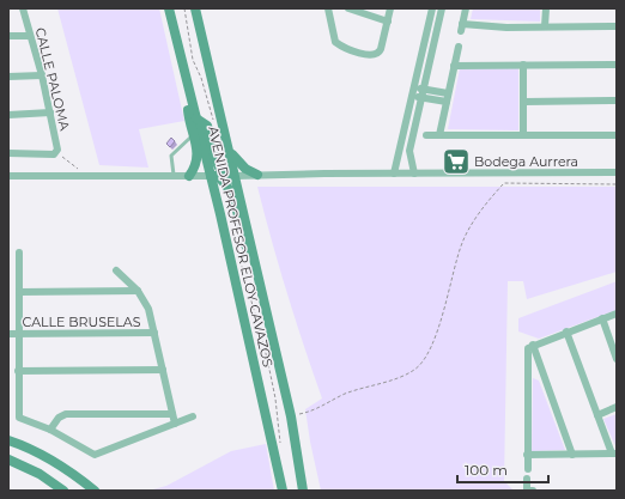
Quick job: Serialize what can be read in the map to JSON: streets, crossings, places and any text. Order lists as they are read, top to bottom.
{
  "streets": {
    "main road": ["AVENIDA PROFESOR ELOY CAVAZOS"],
    "street": ["CALLE PALOMA", "CALLE BRUSELAS"]
  },
  "places": {
    "supermarket": ["Bodega Aurrera"]
  },
  "scale_bar": "100 m"
}
